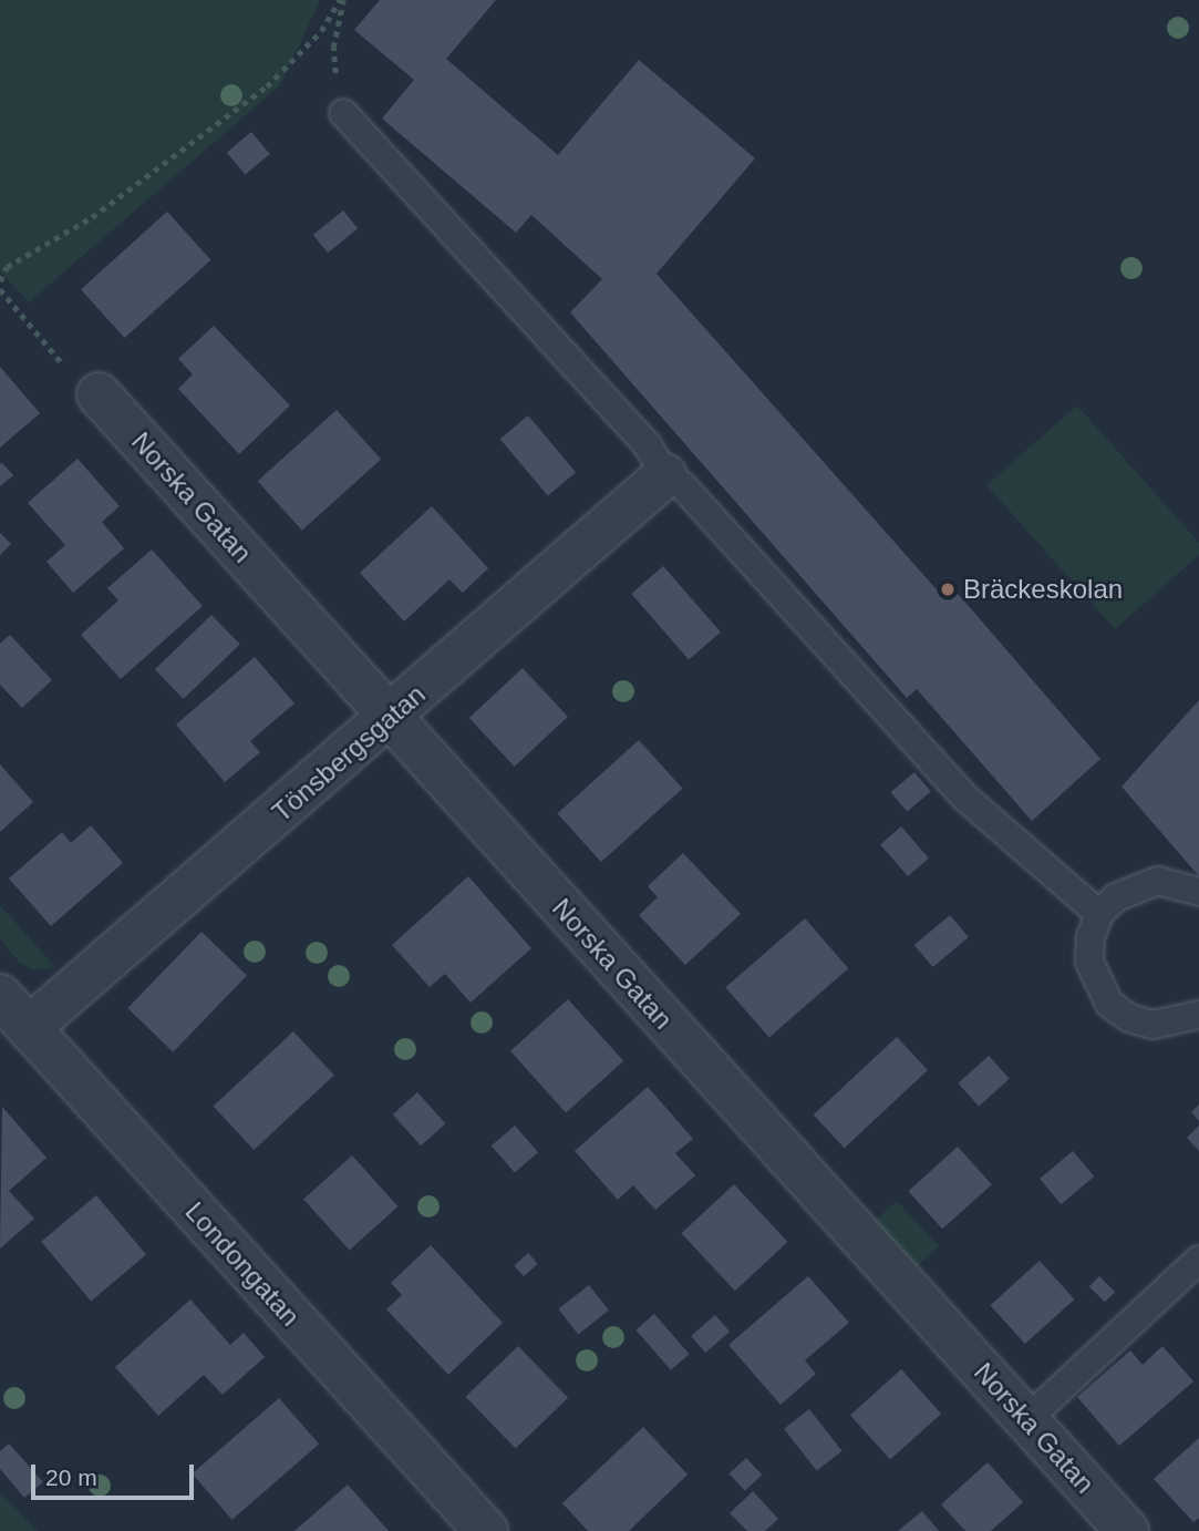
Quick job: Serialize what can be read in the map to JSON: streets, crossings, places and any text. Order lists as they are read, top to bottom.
{
  "streets": {
    "street": ["Norska Gatan", "Tönsbergsgatan", "Londongatan"]
  },
  "crossings": [
    ["Norska Gatan", "Tönsbergsgatan"],
    ["Tönsbergsgatan", "Londongatan"]
  ],
  "places": ["Bräckeskolan"],
  "scale_bar": "20 m"
}
